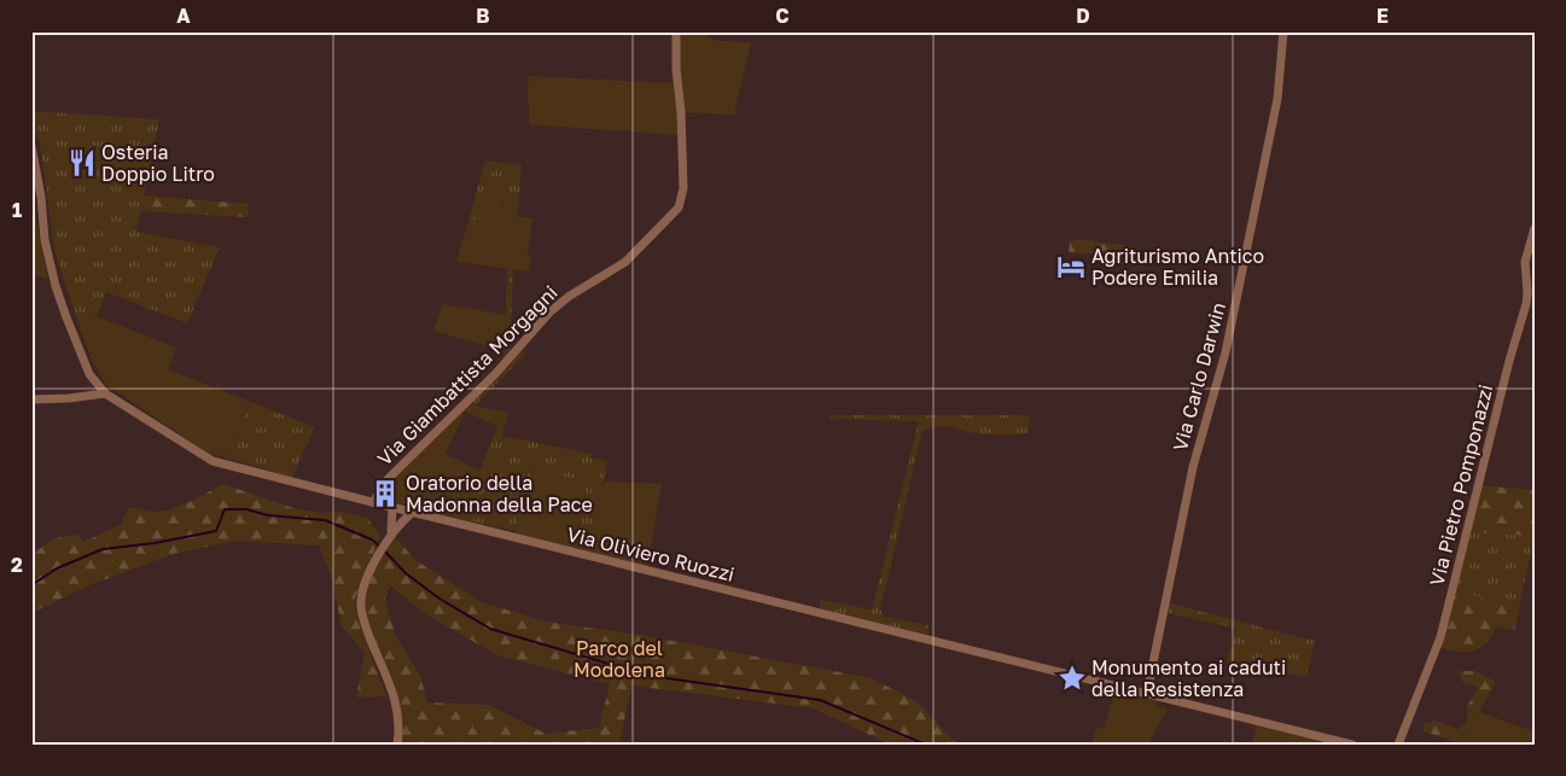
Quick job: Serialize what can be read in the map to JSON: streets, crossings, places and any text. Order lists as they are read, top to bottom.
{
  "streets": {
    "street": [
      "Via Giambattista Morgagni",
      "Via Carlo Darwin",
      "Via Pietro Pomponazzi",
      "Via Oliviero Ruozzi"
    ]
  },
  "crossings": [
    ["Via Giambattista Morgagni", "Via Oliviero Ruozzi"],
    ["Via Carlo Darwin", "Via Oliviero Ruozzi"]
  ],
  "parks": ["Parco del Modolena"],
  "places": {
    "restaurant": ["Osteria Doppio Litro"],
    "hotel": ["Agriturismo Antico Podere Emilia"],
    "building": ["Oratorio della Madonna della Pace"],
    "place": ["Monumento ai caduti della Resistenza"]
  },
  "grid": {
    "columns": [
      "A",
      "B",
      "C",
      "D",
      "E"
    ],
    "rows": ["1", "2"]
  }
}
